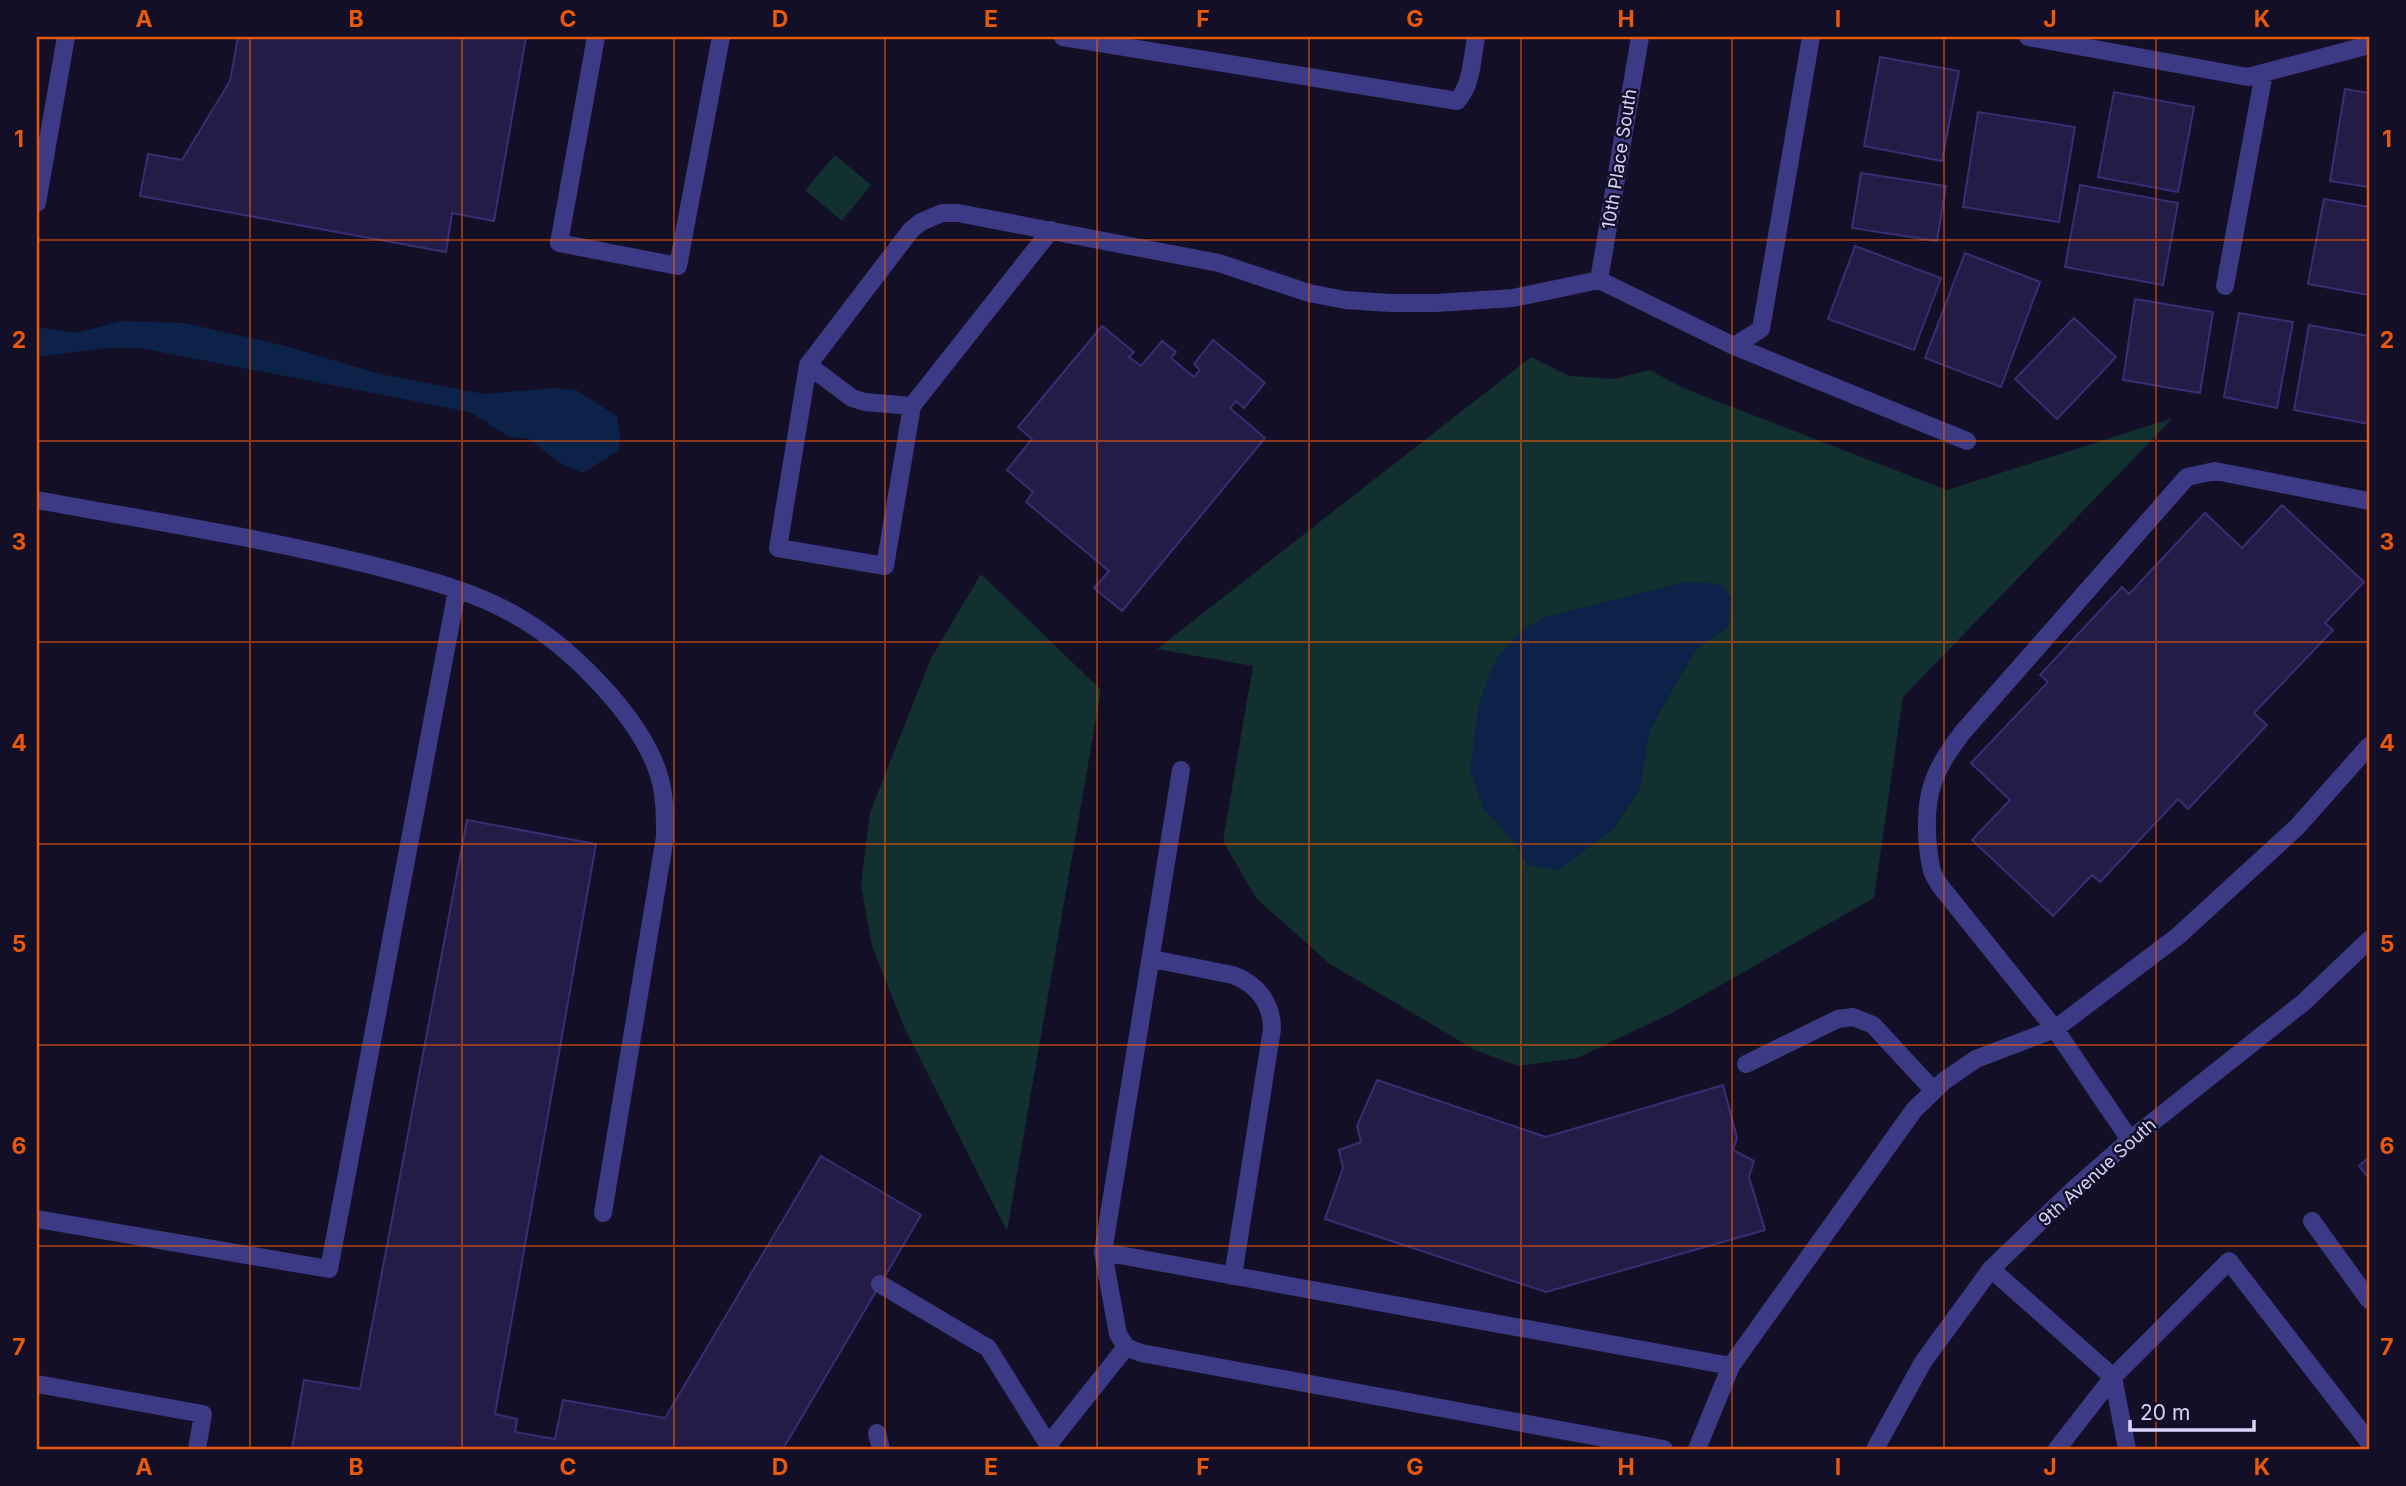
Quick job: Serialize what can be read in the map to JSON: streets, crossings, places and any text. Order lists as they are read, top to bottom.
{
  "streets": {
    "street": ["10th Place South", "9th Avenue South"]
  },
  "scale_bar": "20 m",
  "grid": {
    "columns": [
      "A",
      "B",
      "C",
      "D",
      "E",
      "F",
      "G",
      "H",
      "I",
      "J",
      "K"
    ],
    "rows": [
      "1",
      "2",
      "3",
      "4",
      "5",
      "6",
      "7"
    ]
  }
}
